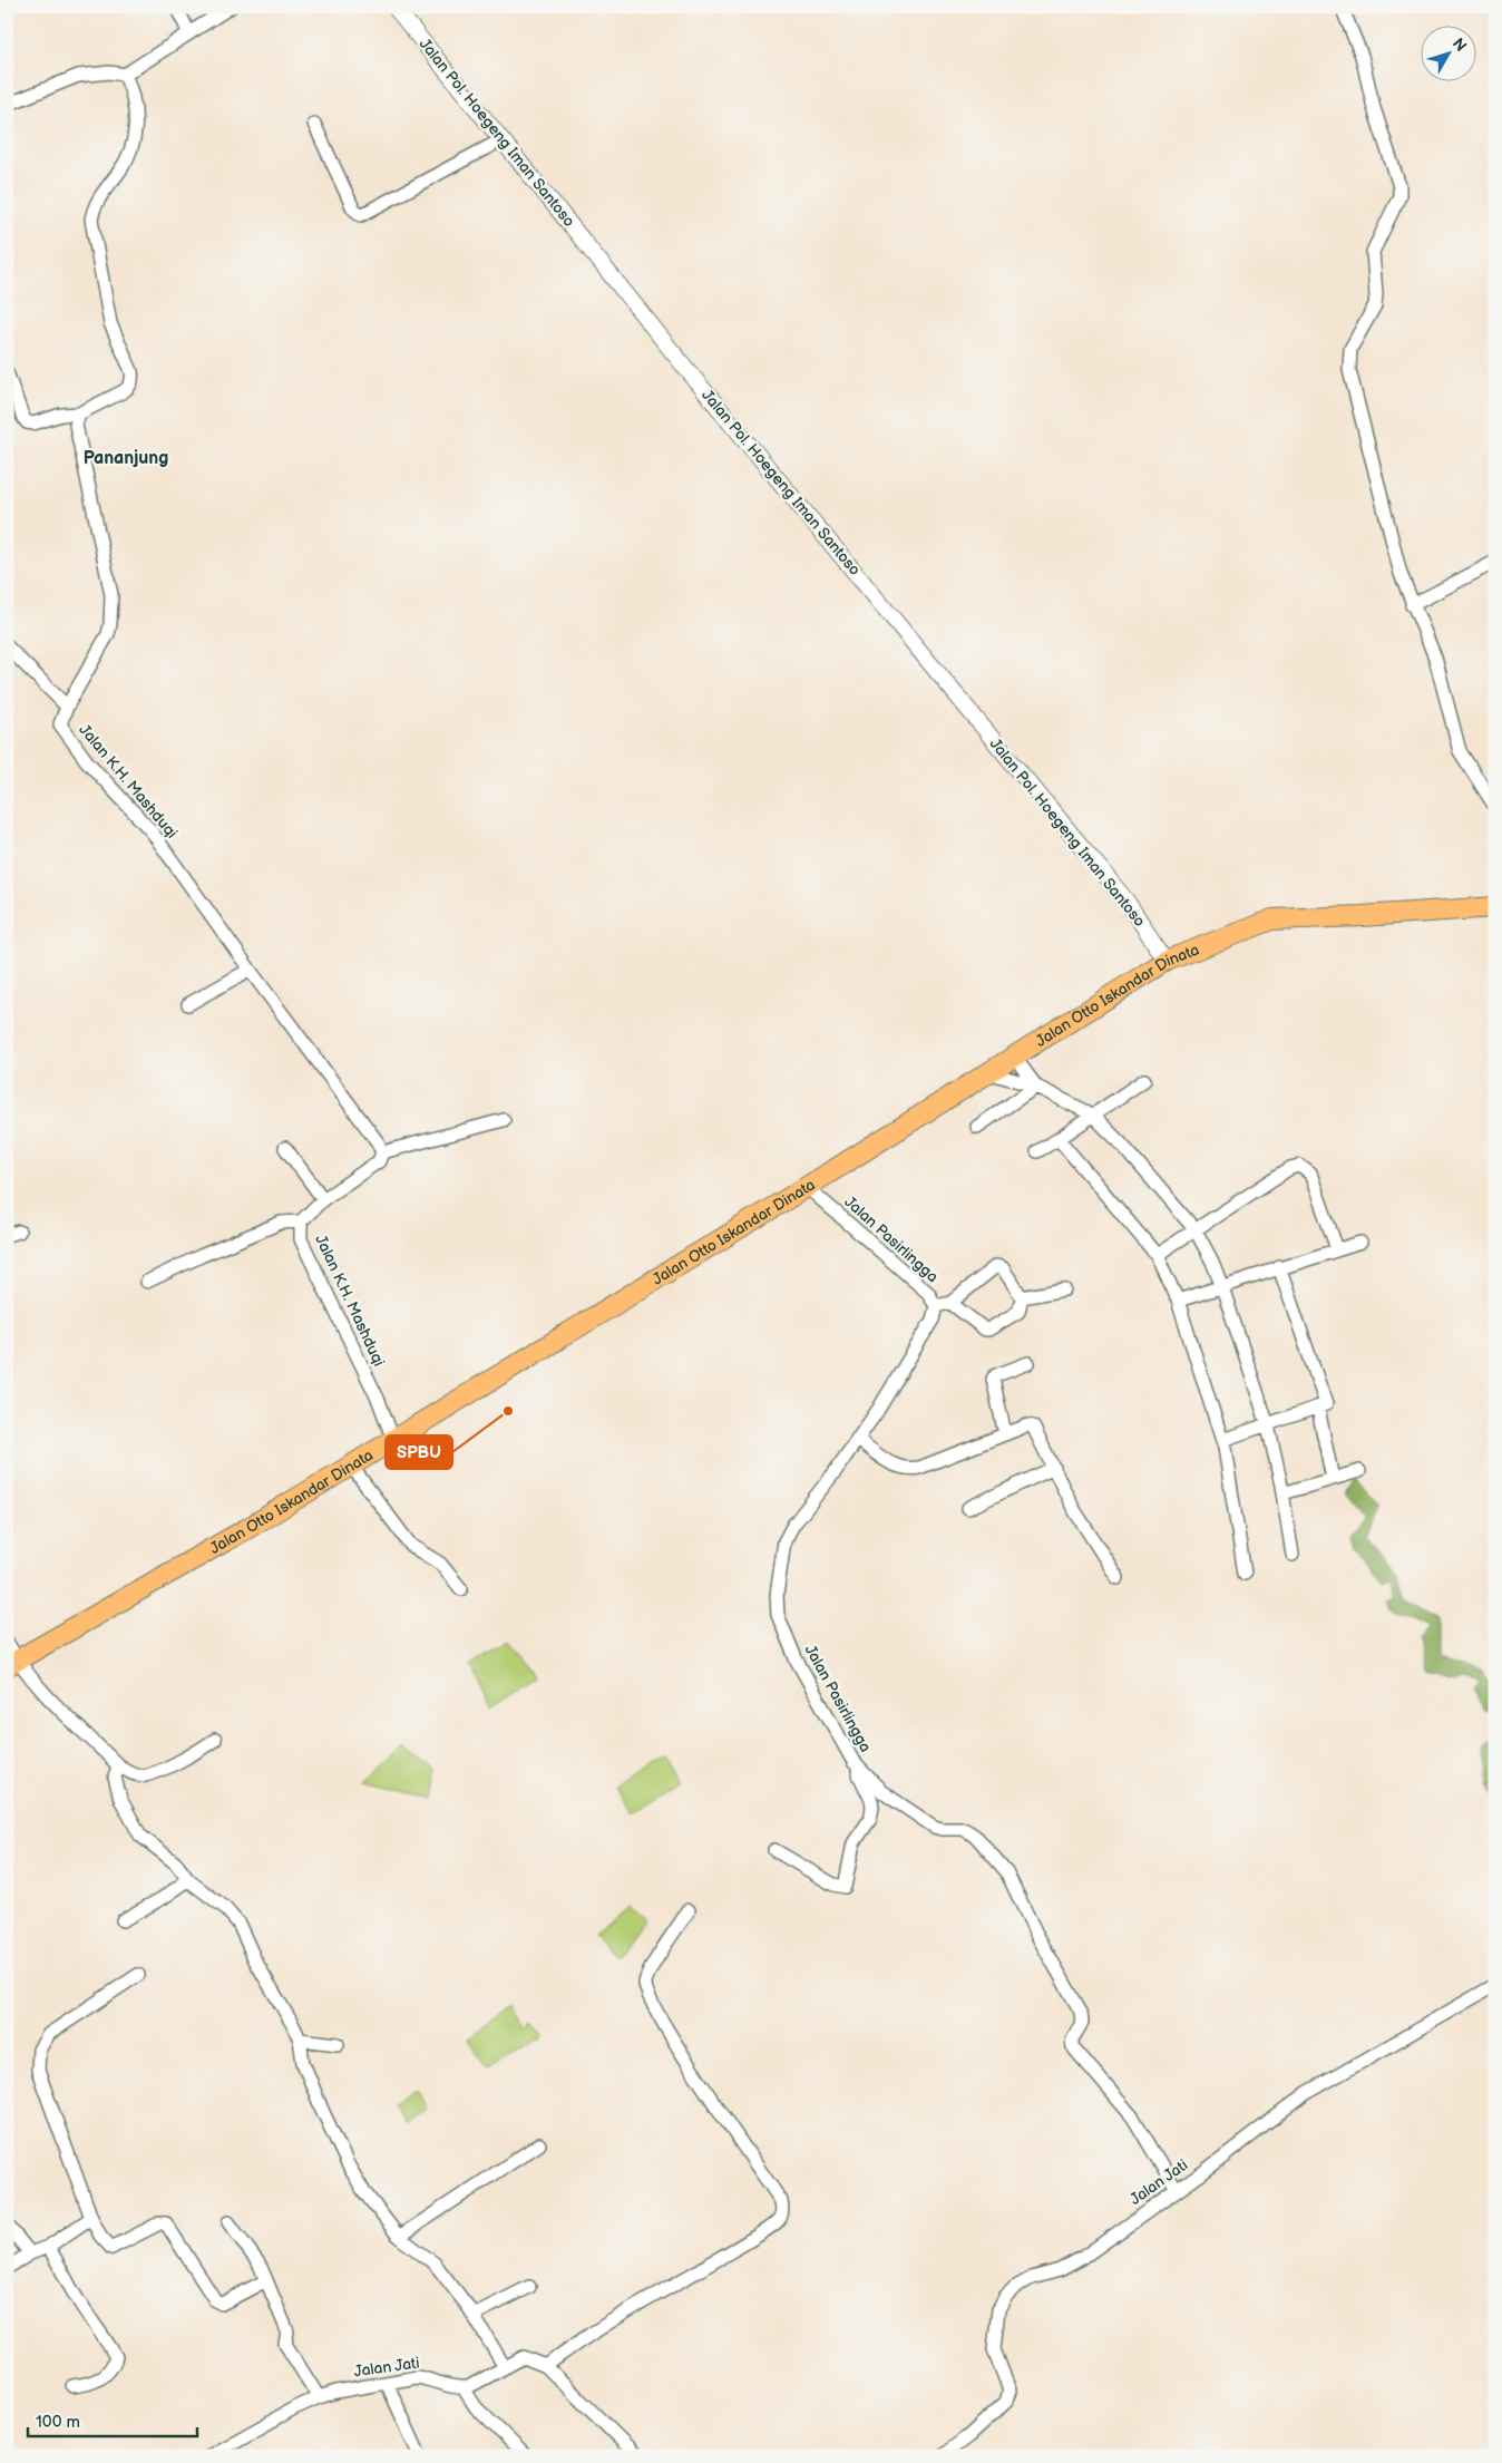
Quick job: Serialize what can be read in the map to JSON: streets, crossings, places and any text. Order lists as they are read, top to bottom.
{
  "streets": {
    "main road": ["Jalan Otto Iskandar Dinata"],
    "street": [
      "Jalan Pol. Hoegeng Iman Santoso",
      "Jalan K.H. Mashduqi",
      "Jalan Pasirlingga",
      "Jalan Jati"
    ]
  },
  "crossings": [
    ["Jalan Pol. Hoegeng Iman Santoso", "Jalan Otto Iskandar Dinata"],
    ["Jalan K.H. Mashduqi", "Jalan Otto Iskandar Dinata"],
    ["Jalan Otto Iskandar Dinata", "Jalan Pasirlingga"],
    ["Jalan Pasirlingga", "Jalan Jati"]
  ],
  "districts": ["Pananjung"],
  "places": ["SPBU"],
  "scale_bar": "100 m",
  "north": "top right"
}
